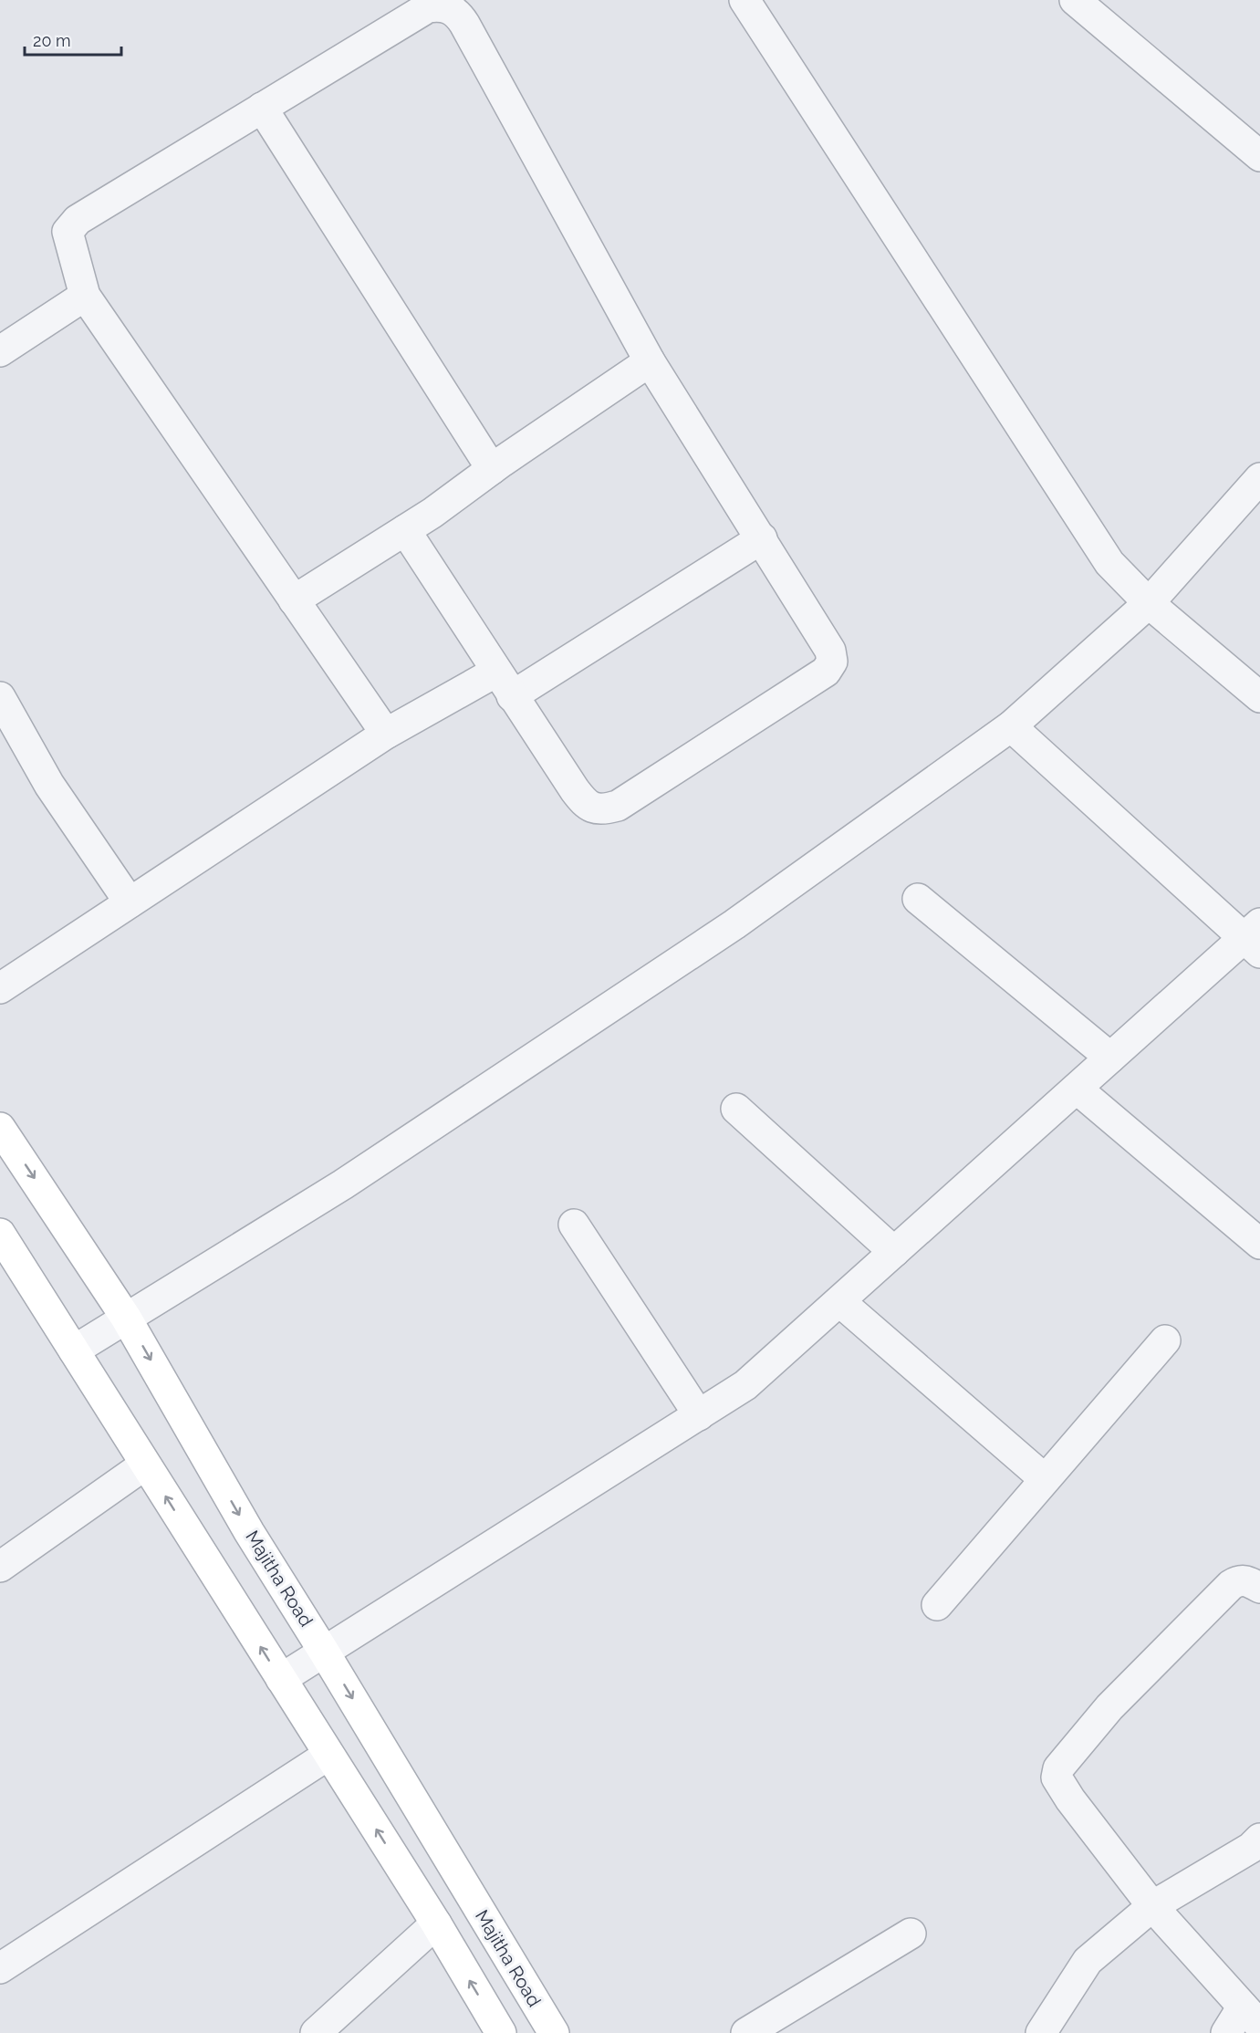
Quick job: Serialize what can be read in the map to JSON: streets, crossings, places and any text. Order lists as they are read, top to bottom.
{
  "streets": {
    "main road": ["Majitha Road"]
  },
  "scale_bar": "20 m"
}
